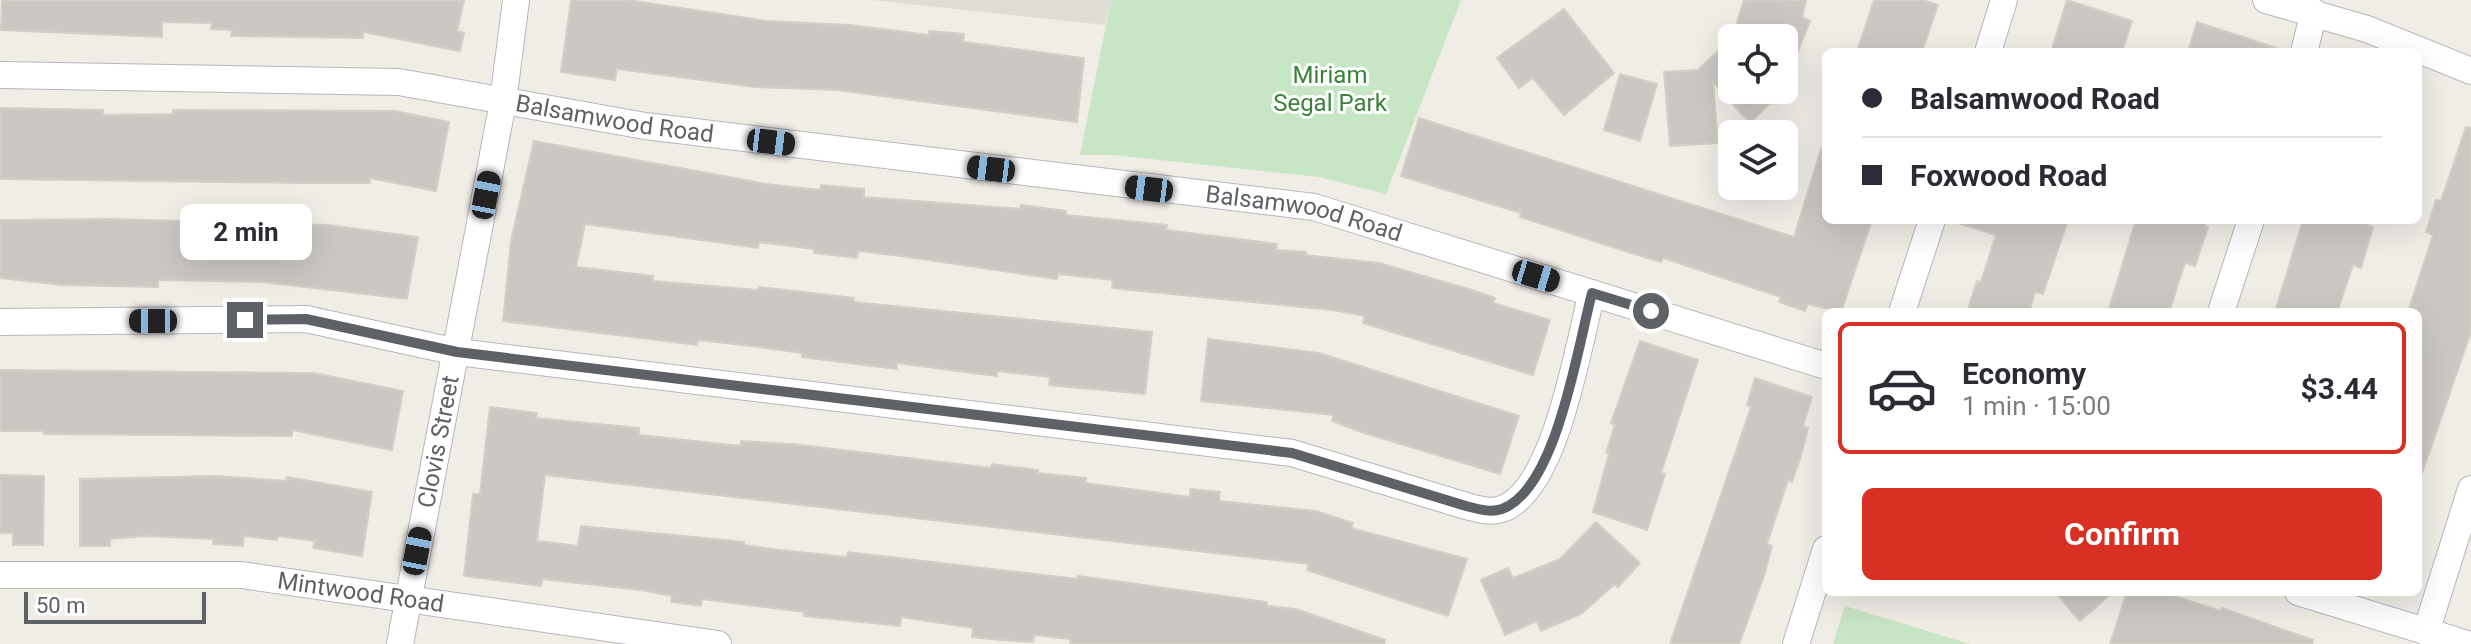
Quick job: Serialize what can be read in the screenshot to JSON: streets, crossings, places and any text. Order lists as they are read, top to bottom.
{
  "streets": {
    "street": ["Balsamwood Road", "Clovis Street", "Mintwood Road"]
  },
  "crossings": [
    ["Balsamwood Road", "Clovis Street"],
    ["Clovis Street", "Mintwood Road"]
  ],
  "parks": ["Miriam Segal Park"],
  "scale_bar": "50 m",
  "page": {
    "banner": ["Balsamwood Road", "Foxwood Road"],
    "bubble": "2 min",
    "list": [
      {
        "name": "Economy",
        "note": "1 min · 15:00",
        "value": "$3.44"
      }
    ],
    "buttons": "Confirm",
    "scale": "50 m"
  }
}
